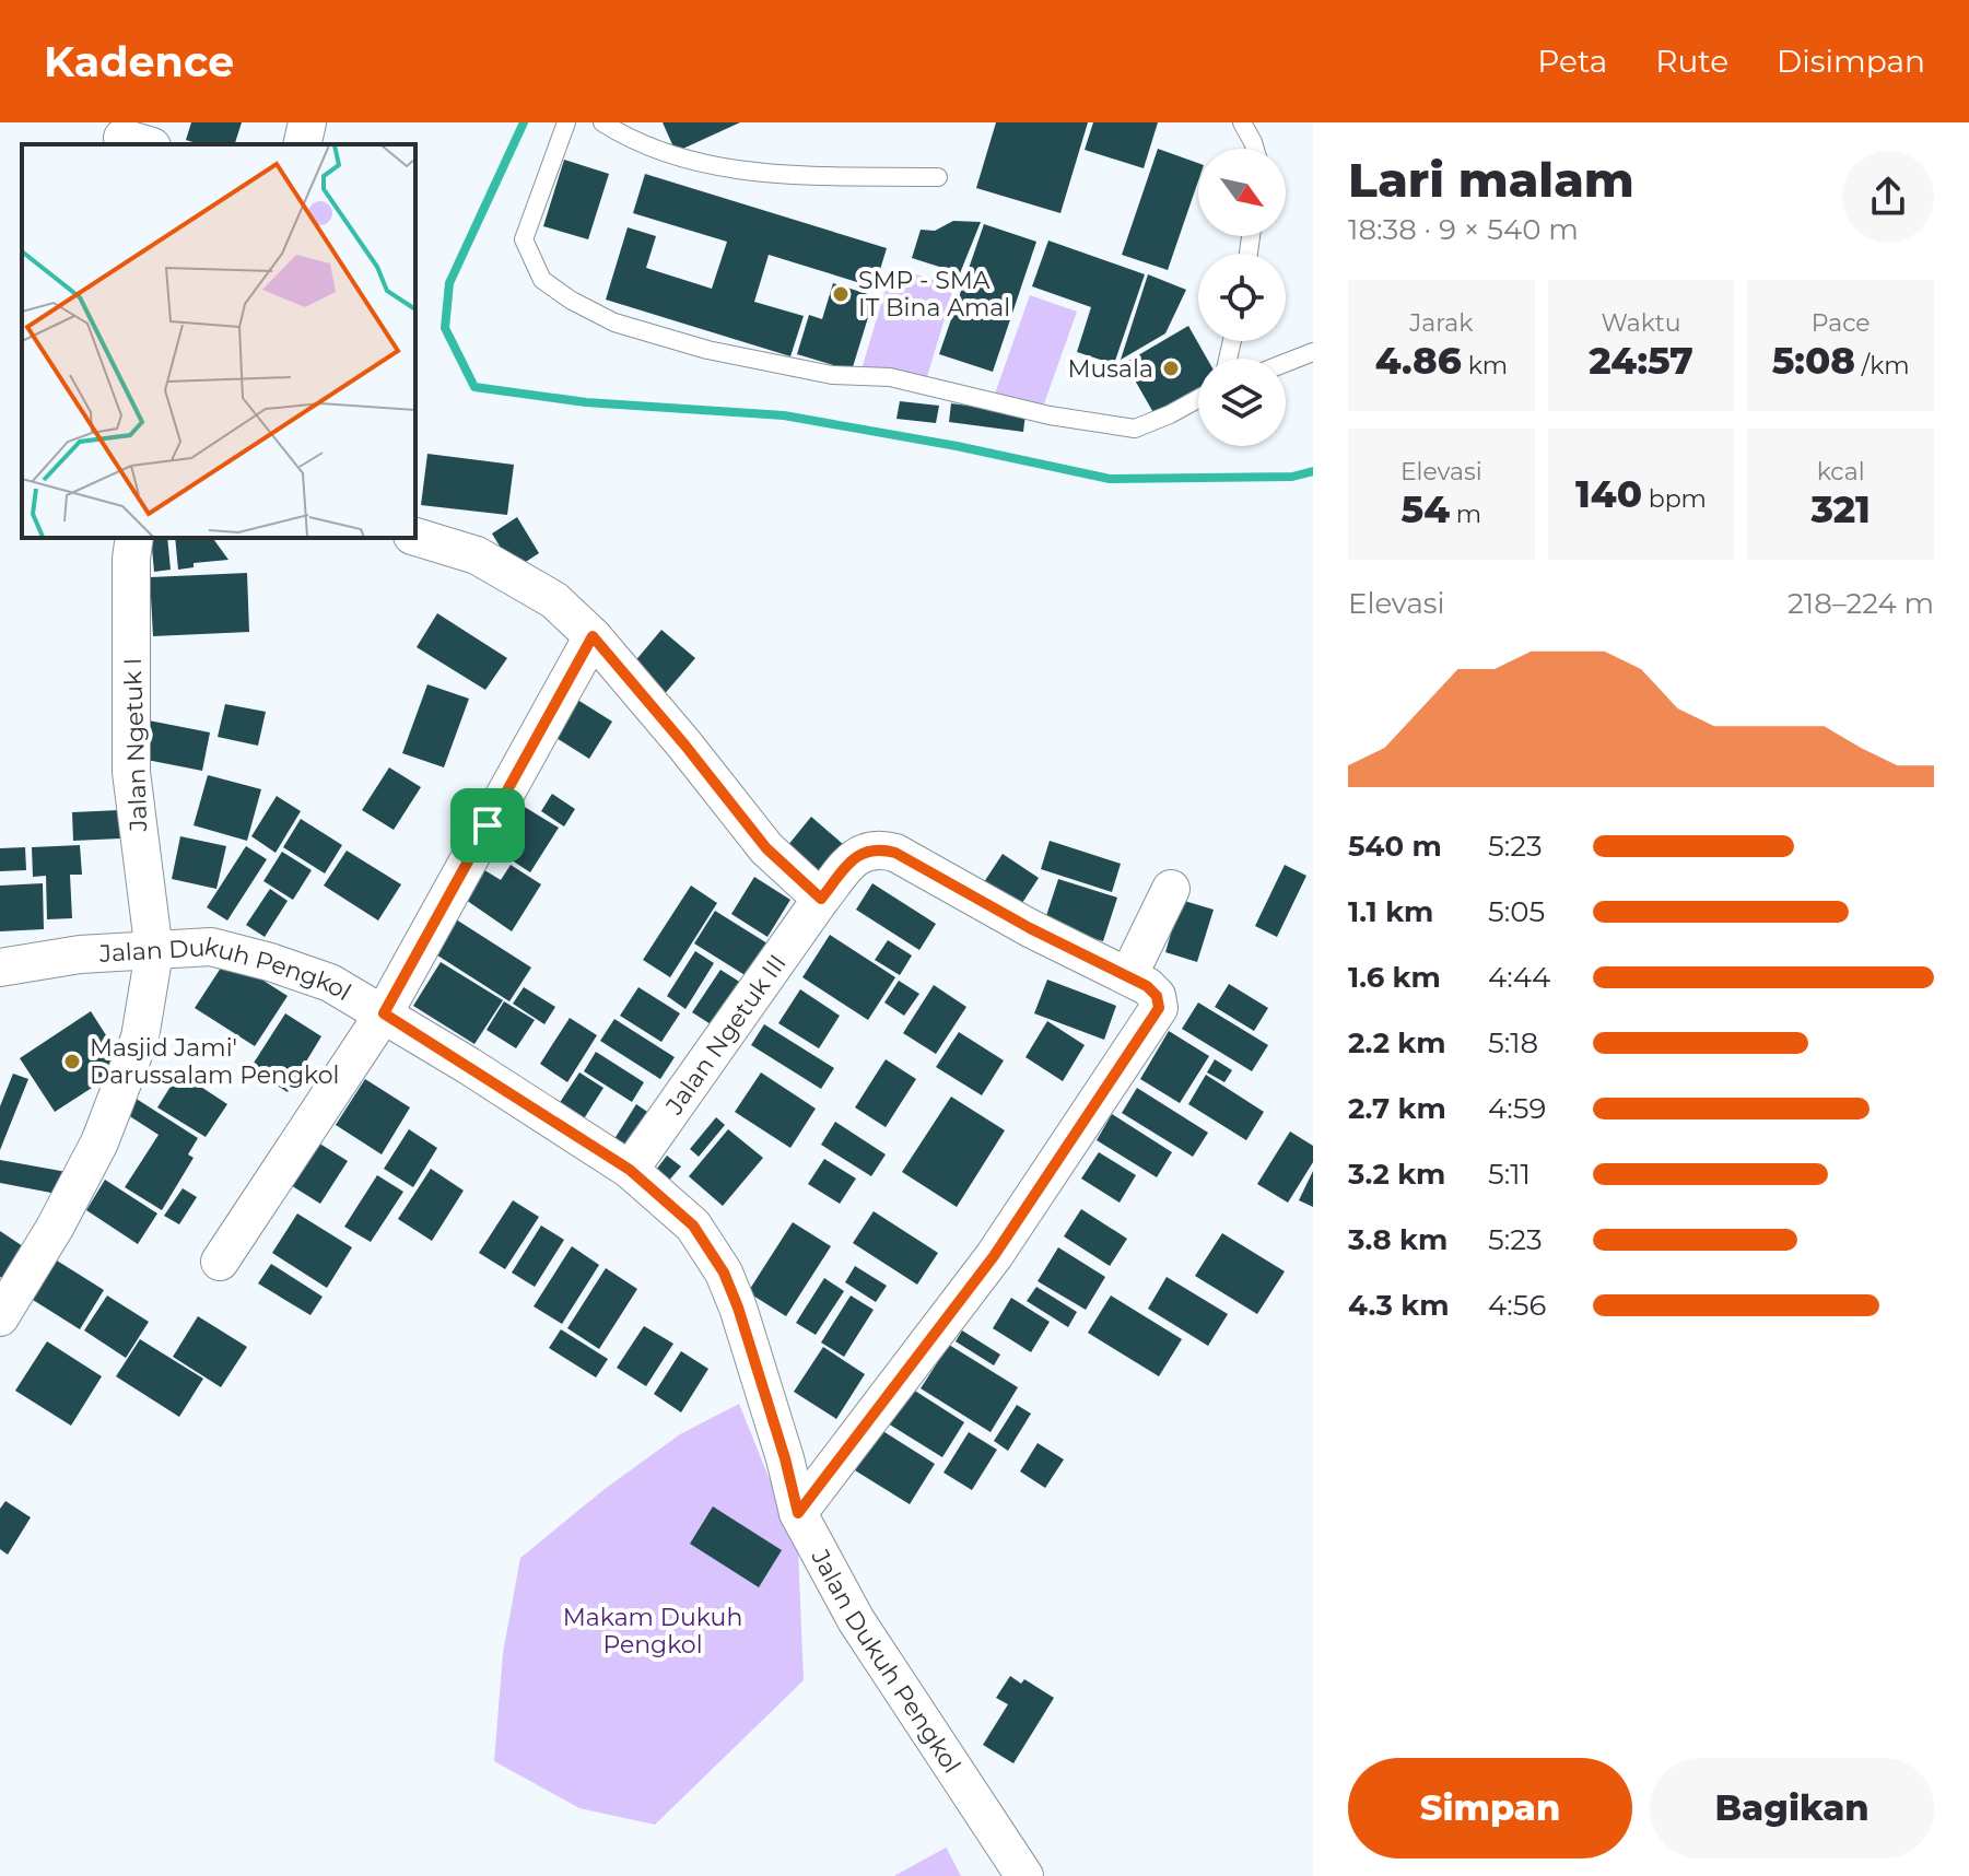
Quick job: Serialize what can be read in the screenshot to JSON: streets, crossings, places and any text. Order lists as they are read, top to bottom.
{
  "streets": {
    "street": ["Jalan Ngetuk I", "Jalan Dukuh Pengkol", "Jalan Ngetuk III"]
  },
  "crossings": [
    ["Jalan Ngetuk I", "Jalan Dukuh Pengkol"],
    ["Jalan Dukuh Pengkol", "Jalan Ngetuk III"]
  ],
  "parks": ["Makam Dukuh Pengkol"],
  "places": ["SMP - SMA IT Bina Amal", "Musala", "Masjid Jami' Darussalam Pengkol"],
  "north": "bottom right",
  "page": {
    "header": "Kadence",
    "nav": ["Peta", "Rute", "Disimpan"],
    "heading": ["Lari malam", "18:38 · 9 × 540 m"],
    "stats": [
      ["Jarak", "4.86 km"],
      ["Waktu", "24:57"],
      ["Pace", "5:08 /km"],
      ["Elevasi", "54 m"],
      ["140 bpm"],
      ["kcal", "321"]
    ],
    "chart": ["Elevasi", "218–224 m"],
    "list": [
      {
        "name": "540 m",
        "note": "5:23"
      },
      {
        "name": "1.1 km",
        "note": "5:05"
      },
      {
        "name": "1.6 km",
        "note": "4:44"
      },
      {
        "name": "2.2 km",
        "note": "5:18"
      },
      {
        "name": "2.7 km",
        "note": "4:59"
      },
      {
        "name": "3.2 km",
        "note": "5:11"
      },
      {
        "name": "3.8 km",
        "note": "5:23"
      },
      {
        "name": "4.3 km",
        "note": "4:56"
      }
    ],
    "buttons": ["Simpan", "Bagikan"]
  }
}
